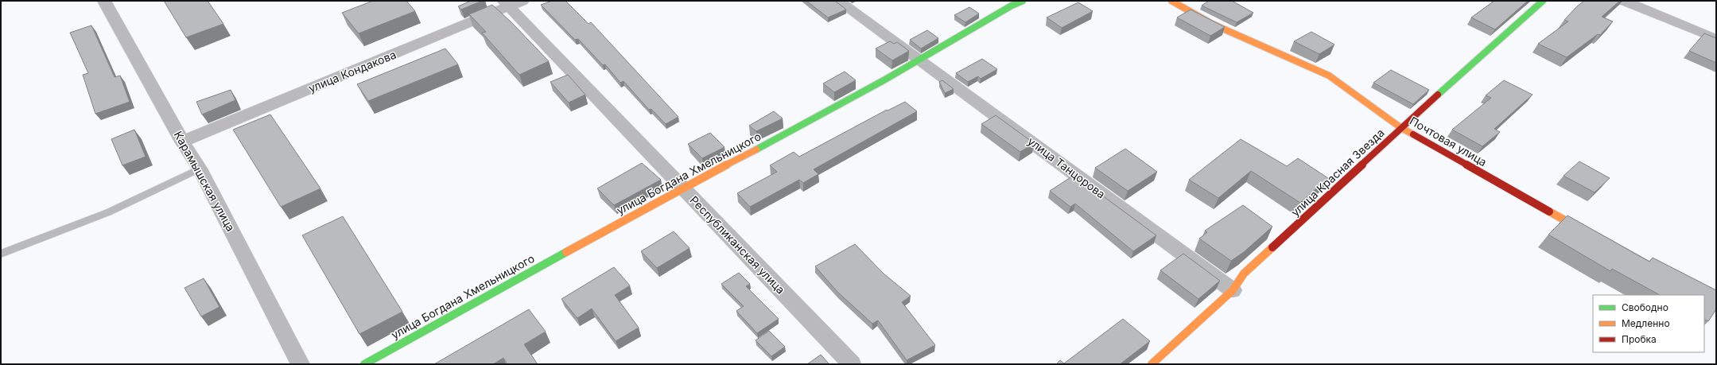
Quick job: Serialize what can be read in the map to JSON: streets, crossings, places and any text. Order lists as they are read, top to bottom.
{
  "streets": {
    "street": [
      "улица Кондакова",
      "Почтовая улица",
      "улица Танцорова",
      "улица Красная Звезда",
      "улица Богдана Хмельницкого",
      "Карамышская улица",
      "Республиканская улица"
    ]
  },
  "crossings": [
    ["улица Кондакова", "Карамышская улица"],
    ["улица Кондакова", "Республиканская улица"],
    ["Почтовая улица", "улица Красная Звезда"],
    ["улица Танцорова", "улица Красная Звезда"],
    ["улица Танцорова", "улица Богдана Хмельницкого"],
    ["улица Богдана Хмельницкого", "Республиканская улица"]
  ],
  "legend": ["Свободно", "Медленно", "Пробка"]
}
